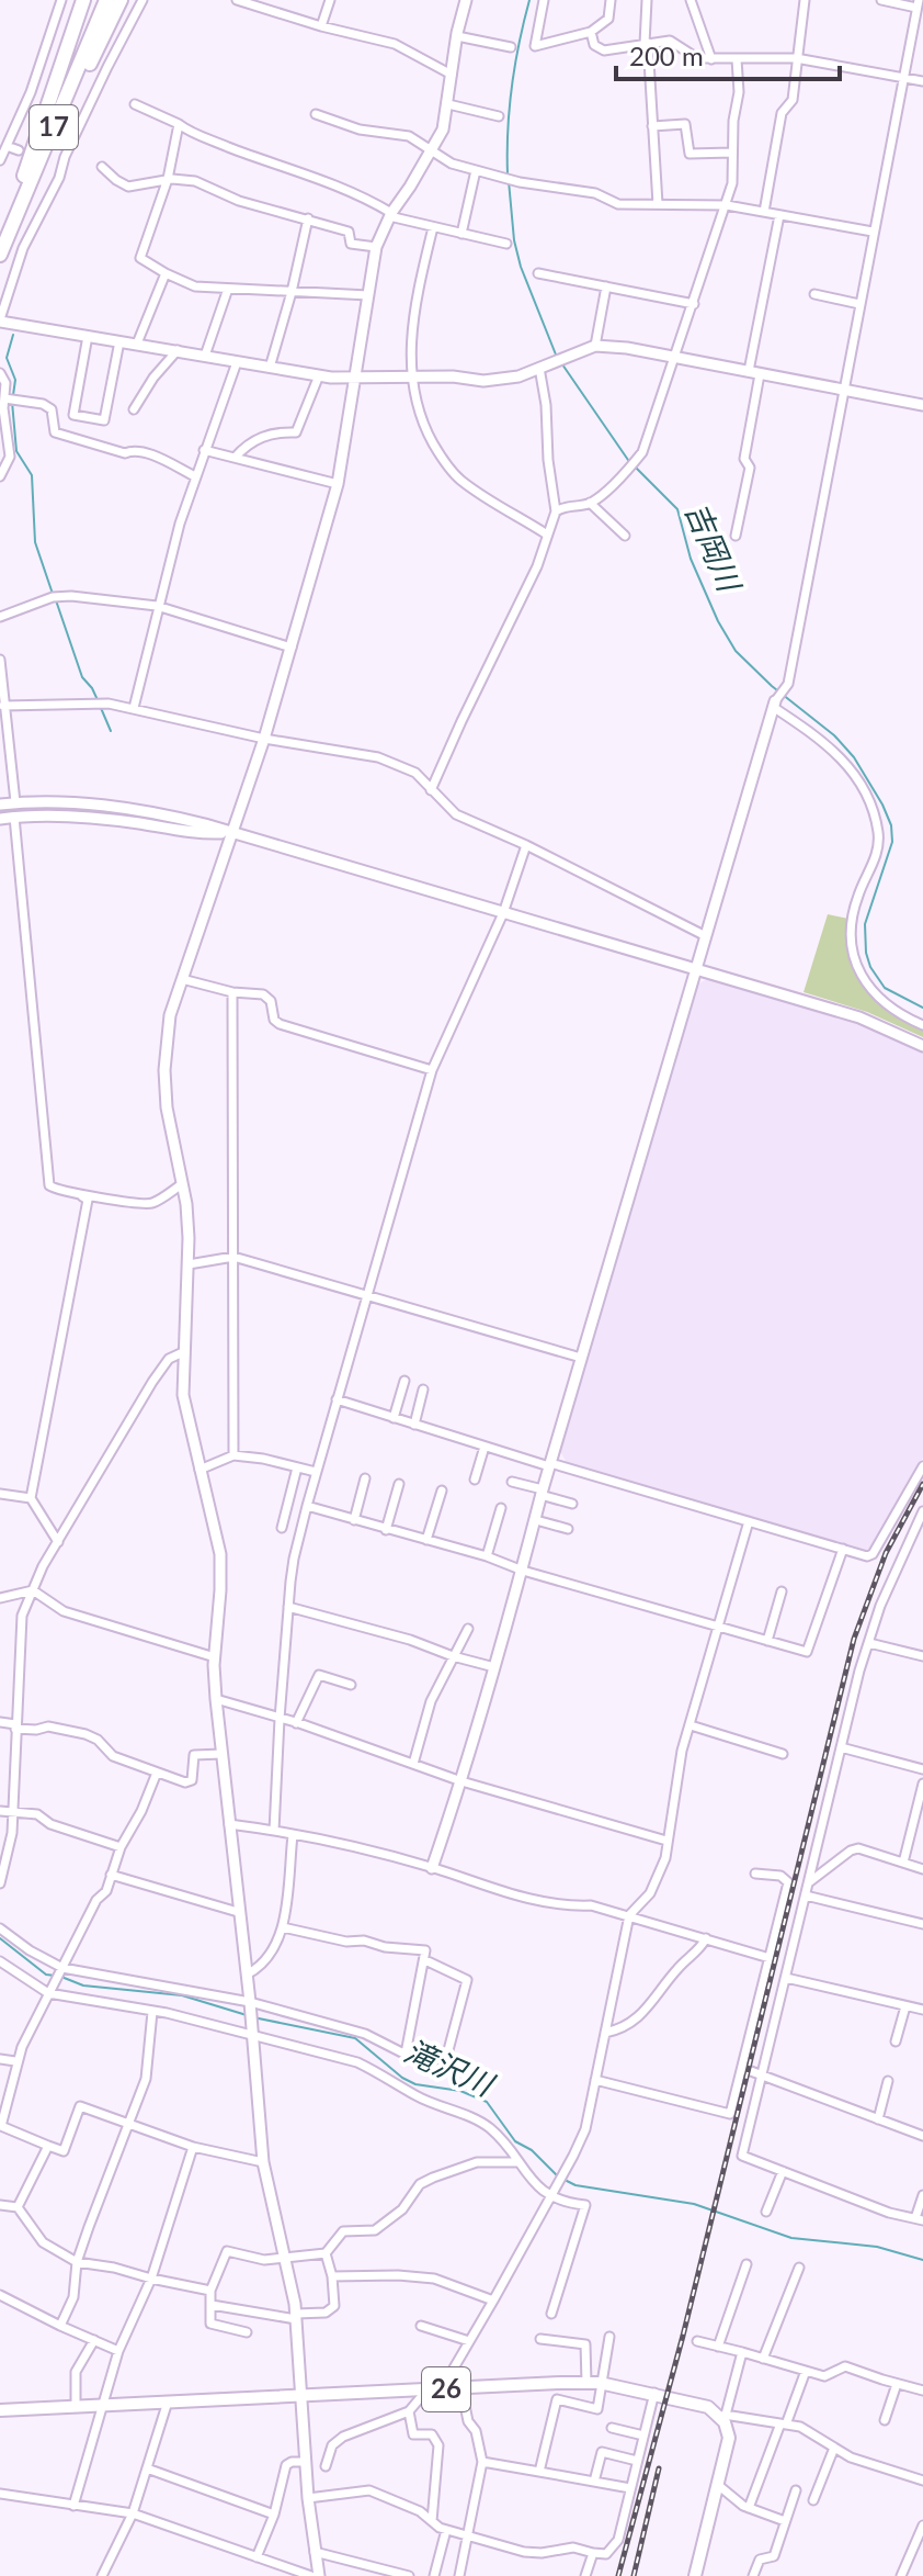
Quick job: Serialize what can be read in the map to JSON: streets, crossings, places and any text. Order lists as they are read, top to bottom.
{
  "streets": {
    "highway": ["17"],
    "main road": ["26"]
  },
  "water": ["吉岡川", "滝沢川"],
  "scale_bar": "200 m"
}
